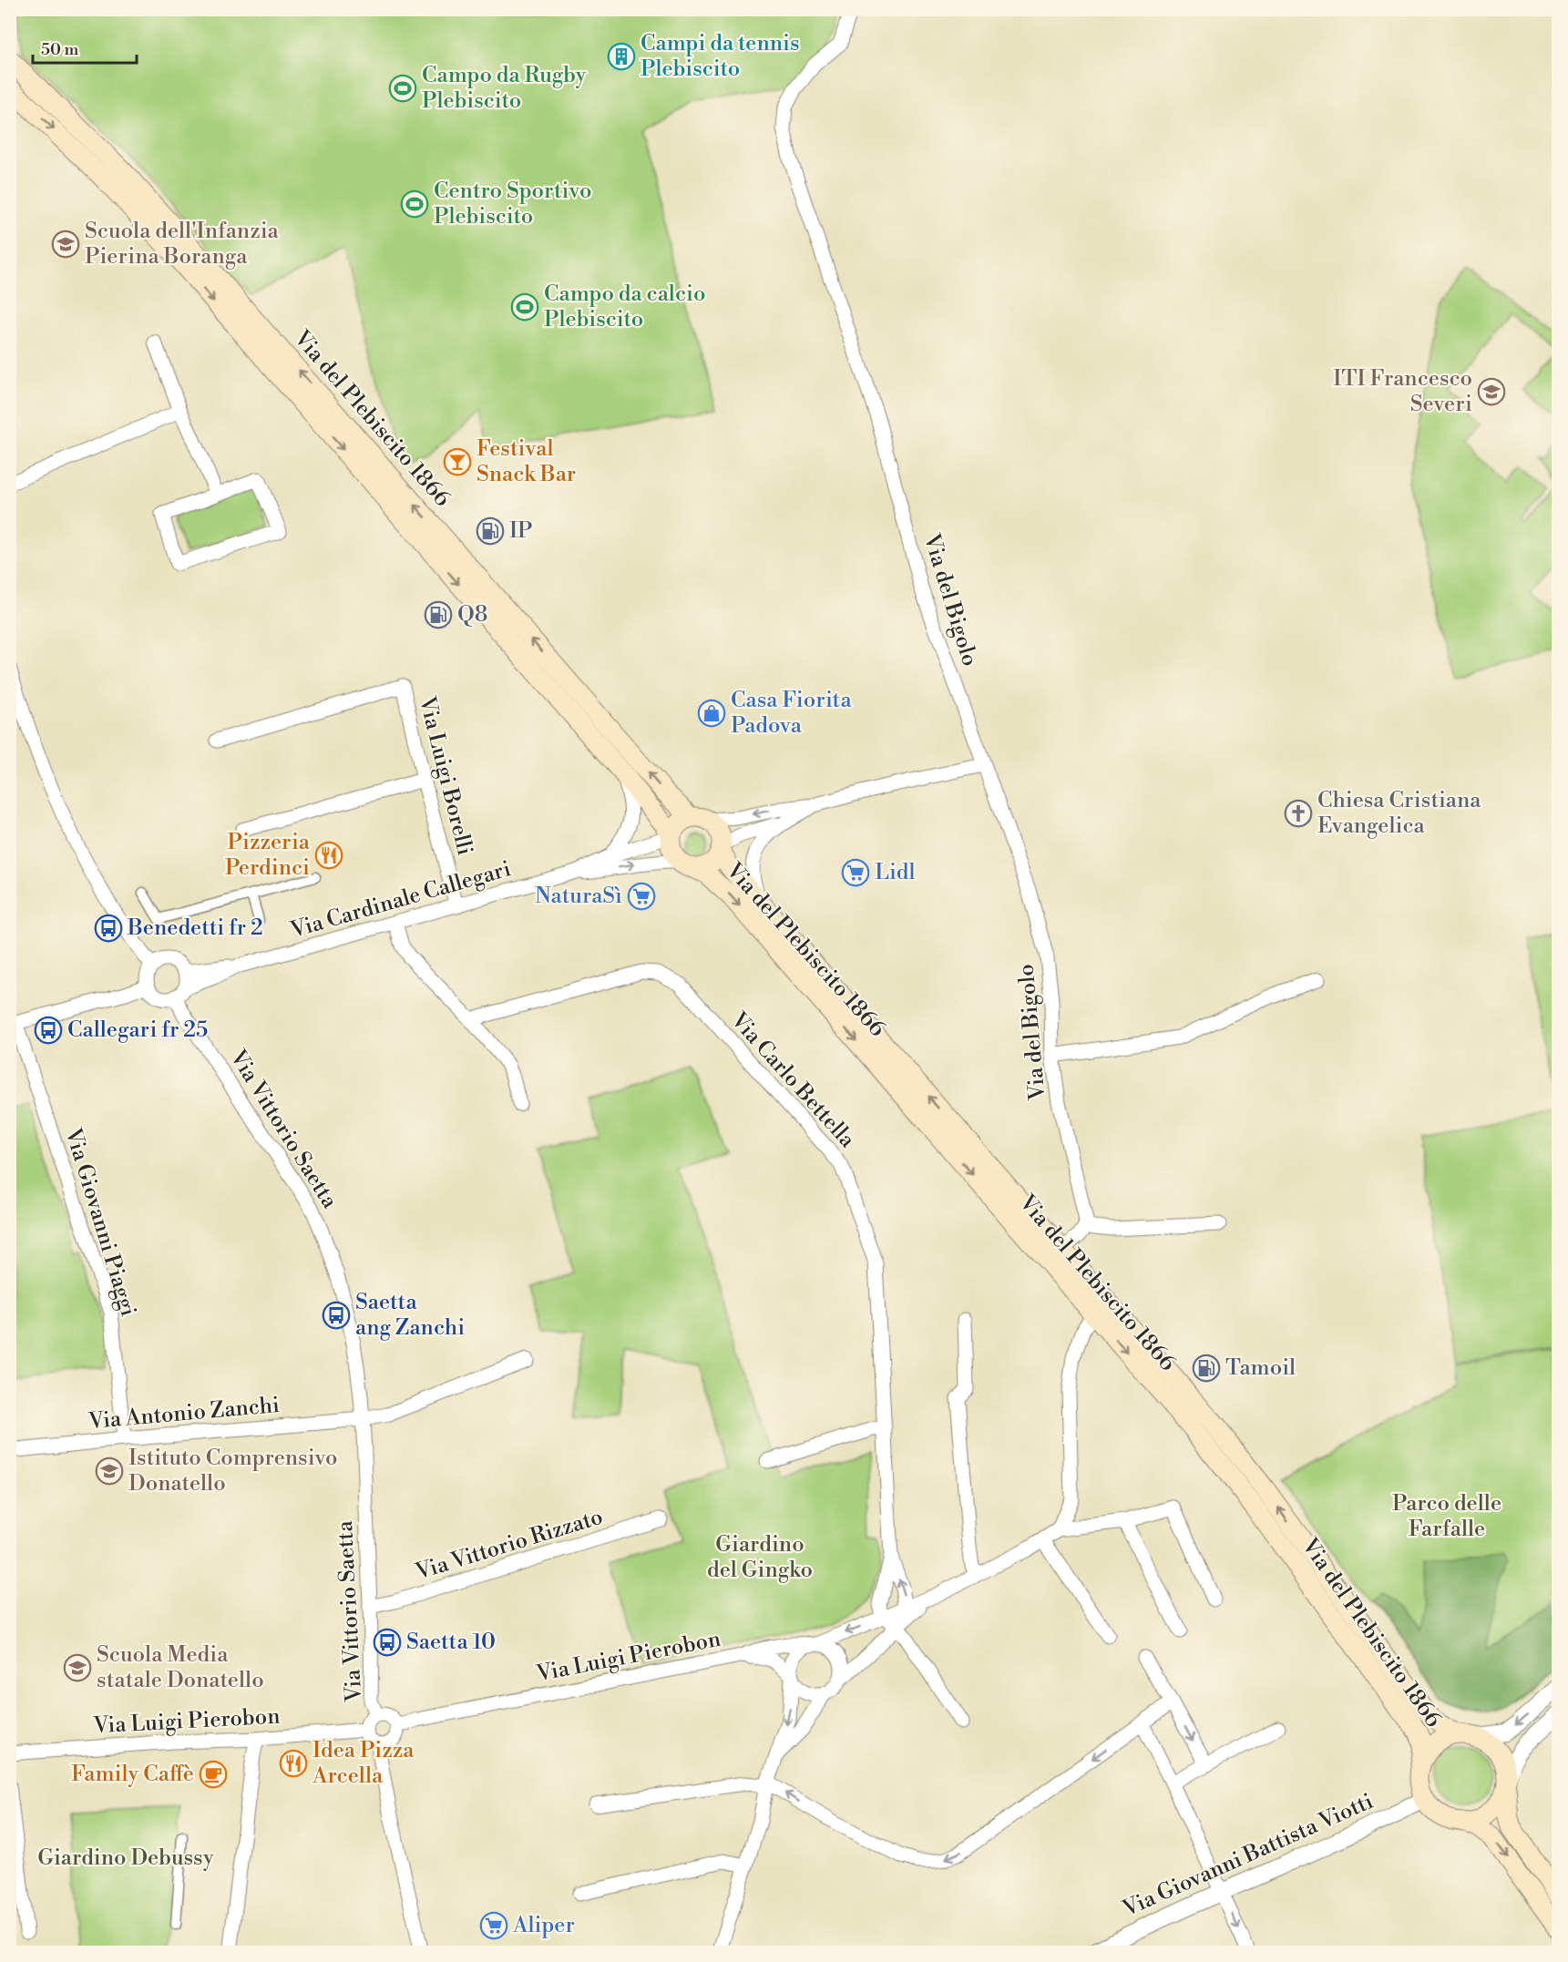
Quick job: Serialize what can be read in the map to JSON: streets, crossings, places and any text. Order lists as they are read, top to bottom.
{
  "streets": {
    "main road": ["Via del Plebiscito 1866"],
    "street": [
      "Via del Bigolo",
      "Via Luigi Borelli",
      "Via Cardinale Callegari",
      "Via Carlo Bettella",
      "Via Vittorio Saetta",
      "Via Giovanni Piaggi",
      "Via Antonio Zanchi",
      "Via Vittorio Rizzato",
      "Via Luigi Pierobon",
      "Via Giovanni Battista Viotti"
    ]
  },
  "crossings": [
    ["Via del Plebiscito 1866", "Via Cardinale Callegari"],
    ["Via del Plebiscito 1866", "Via Giovanni Battista Viotti"],
    ["Via Luigi Borelli", "Via Cardinale Callegari"],
    ["Via Cardinale Callegari", "Via Vittorio Saetta"],
    ["Via Vittorio Saetta", "Via Antonio Zanchi"],
    ["Via Vittorio Saetta", "Via Vittorio Rizzato"],
    ["Via Vittorio Saetta", "Via Luigi Pierobon"],
    ["Via Giovanni Piaggi", "Via Antonio Zanchi"]
  ],
  "parks": ["Parco delle Farfalle", "Giardino del Gingko", "Giardino Debussy"],
  "places": {
    "building": ["Campi da tennis Plebiscito"],
    "sports": ["Campo da Rugby Plebiscito", "Centro Sportivo Plebiscito", "Campo da calcio Plebiscito"],
    "school or university": [
      "Scuola dell'Infanzia Pierina Boranga",
      "ITI Francesco Severi",
      "Istituto Comprensivo Donatello",
      "Scuola Media statale Donatello"
    ],
    "bar": ["Festival Snack Bar"],
    "fuel station": ["IP", "Q8", "Tamoil"],
    "shop": ["Casa Fiorita Padova"],
    "church": ["Chiesa Cristiana Evangelica"],
    "restaurant": ["Pizzeria Perdinci", "Idea Pizza Arcella"],
    "supermarket": ["Lidl", "NaturaSì", "Aliper"],
    "bus stop": [
      "Benedetti fr 2",
      "Callegari fr 25",
      "Saetta ang Zanchi",
      "Saetta 10"
    ],
    "cafe": ["Family Caffè"]
  },
  "scale_bar": "50 m"
}
